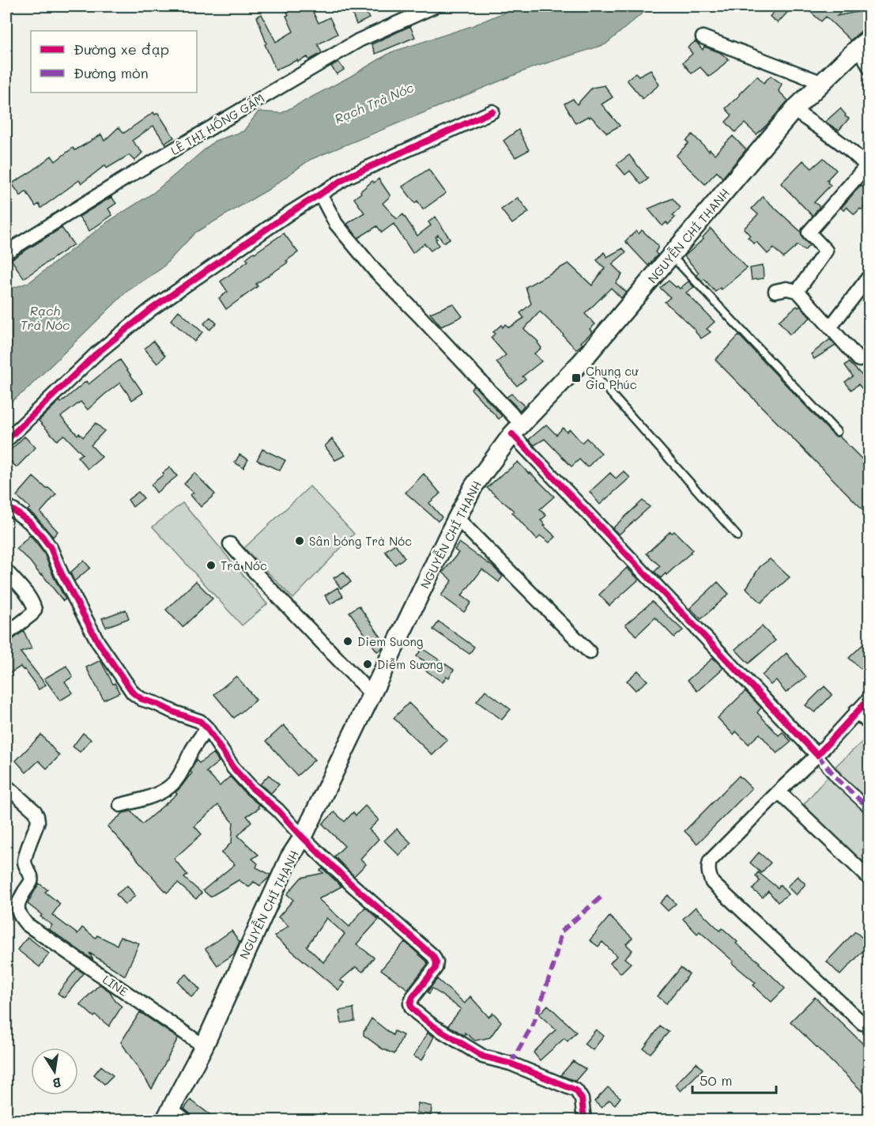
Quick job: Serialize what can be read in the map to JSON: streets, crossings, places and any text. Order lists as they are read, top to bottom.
{
  "streets": {
    "main road": ["NGUYỄN CHÍ THANH"],
    "street": ["LÊ THỊ HỒNG GẤM", "LINE"]
  },
  "crossings": [
    ["NGUYỄN CHÍ THANH", "LINE"]
  ],
  "water": ["Rạch Trà Nóc"],
  "places": {
    "transit": ["Chung cư Gia Phúc"],
    "other": [
      "Sân bóng Trà Nóc",
      "Trà Nóc",
      "Diem Suong",
      "Diễm Sương"
    ]
  },
  "legend": ["Đường xe đạp", "Đường mòn"],
  "scale_bar": "50 m",
  "north": "bottom"
}
